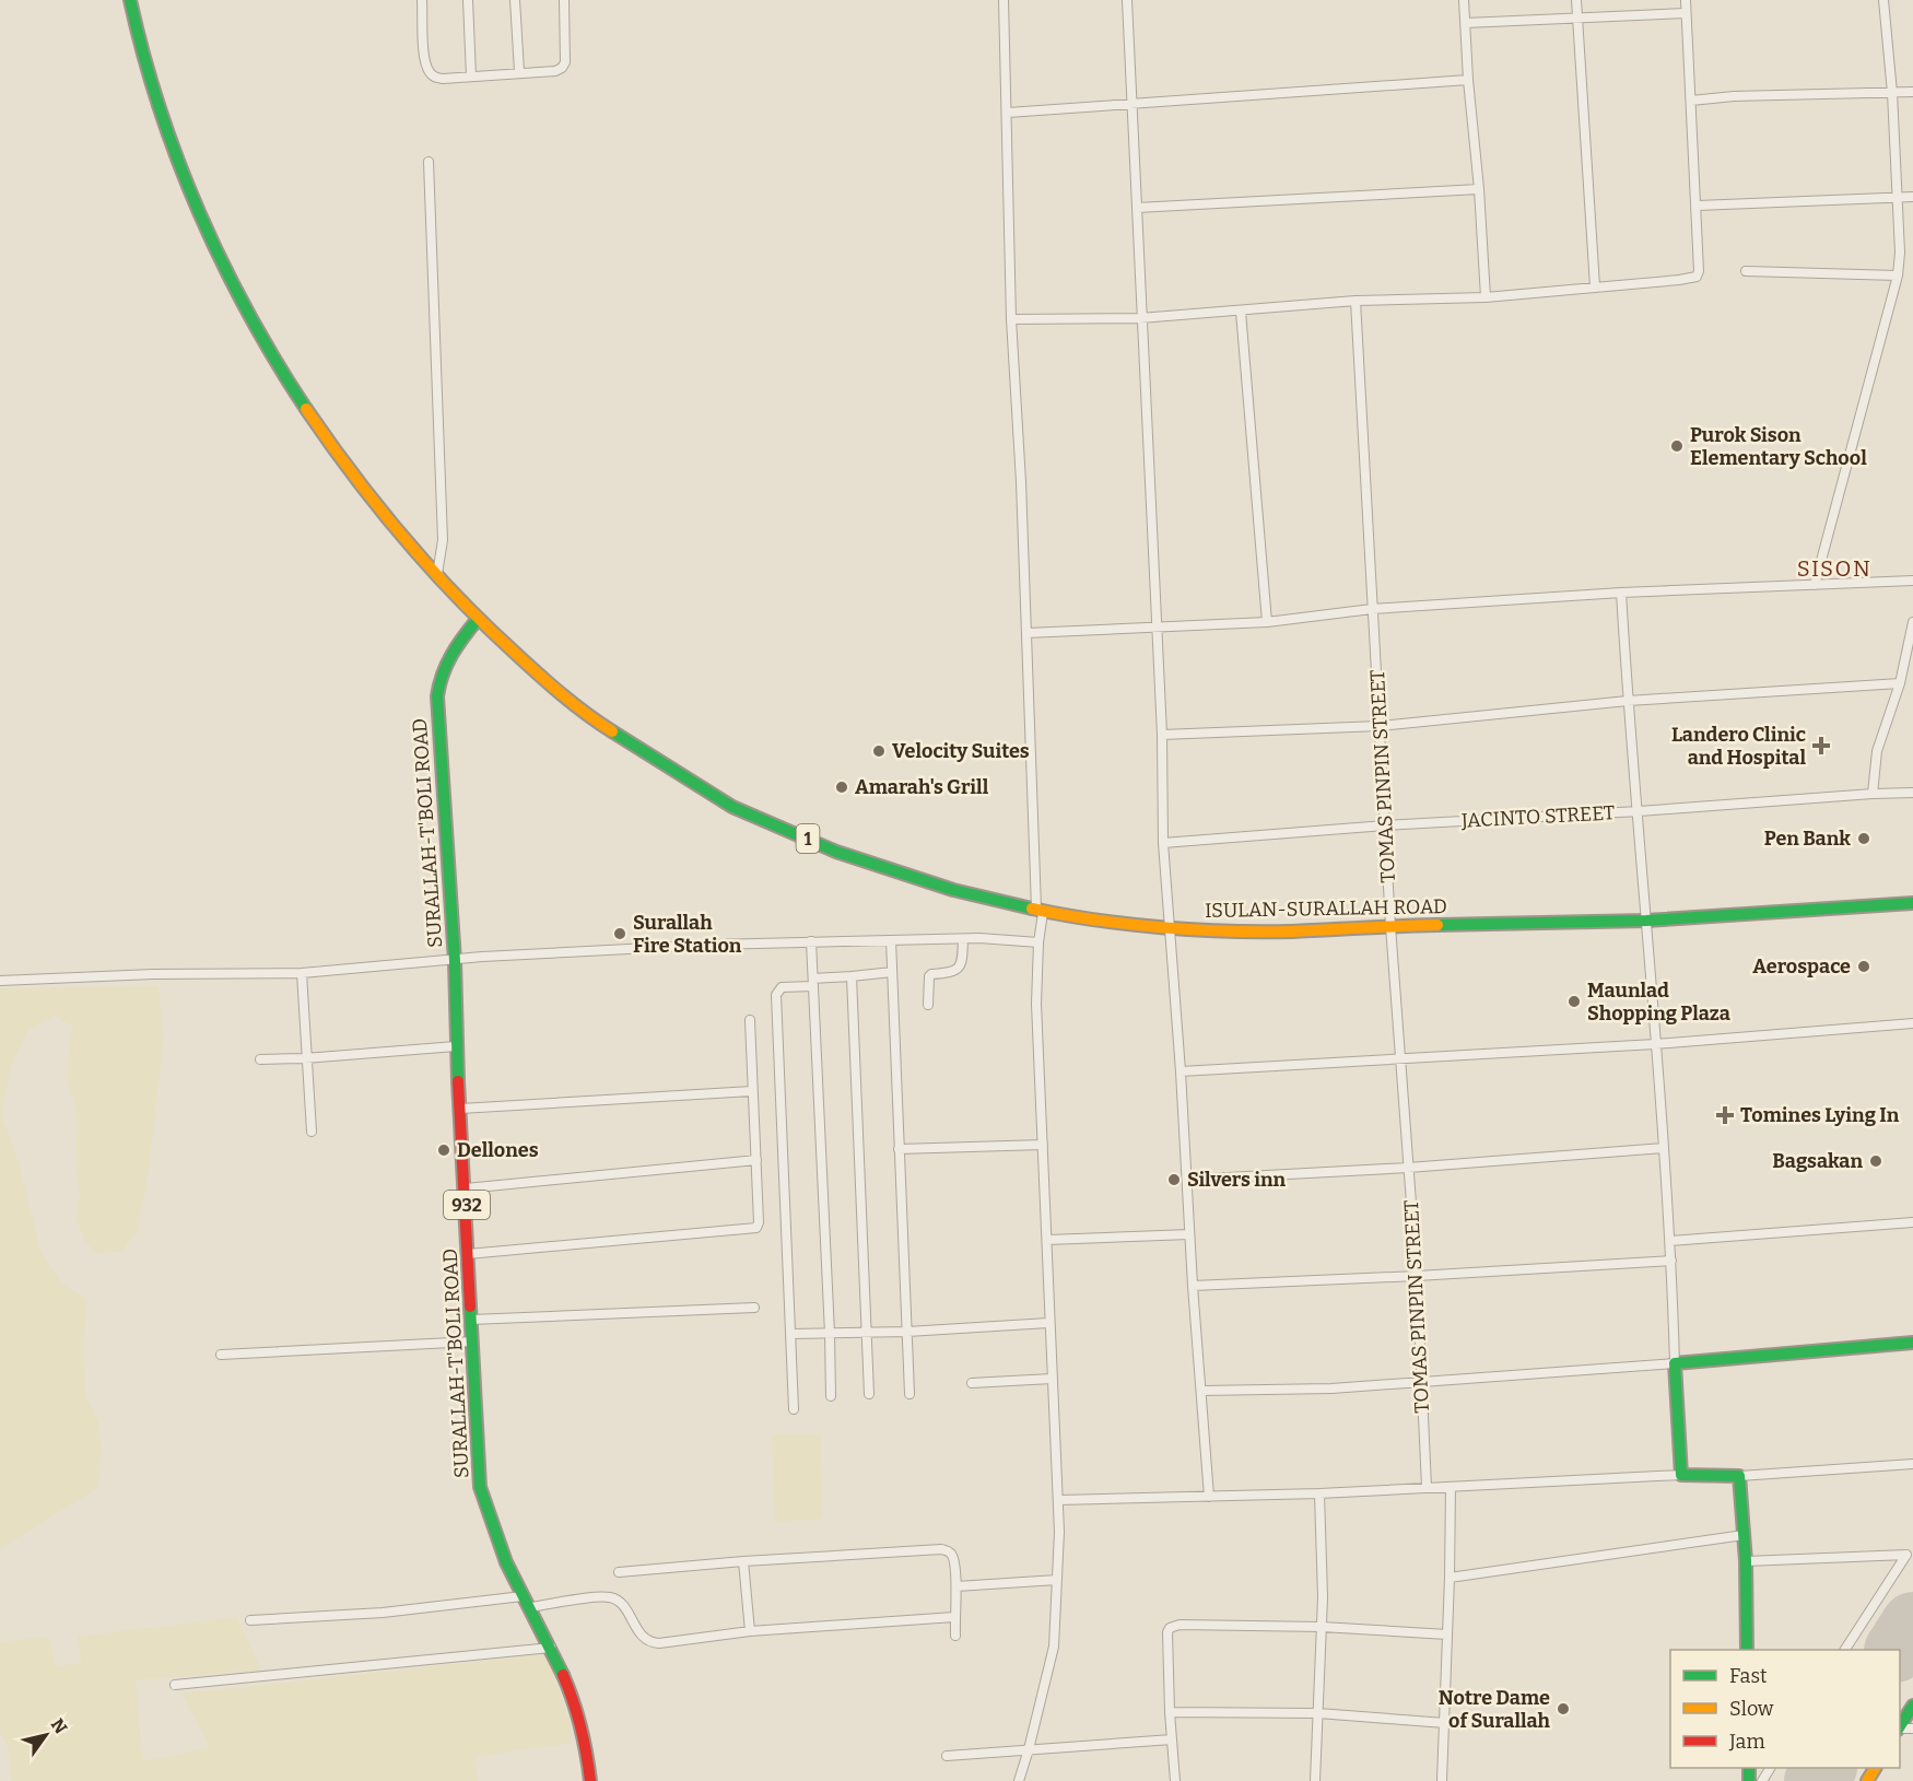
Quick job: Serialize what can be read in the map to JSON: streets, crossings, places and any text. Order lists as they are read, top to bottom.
{
  "streets": {
    "main road": [
      "SURALLAH-T'BOLI ROAD",
      "1",
      "ISULAN-SURALLAH ROAD",
      "932"
    ],
    "street": ["TOMAS PINPIN STREET", "JACINTO STREET"]
  },
  "crossings": [
    ["TOMAS PINPIN STREET", "JACINTO STREET"],
    ["TOMAS PINPIN STREET", "ISULAN-SURALLAH ROAD"],
    ["SURALLAH-T'BOLI ROAD", "ISULAN-SURALLAH ROAD"]
  ],
  "districts": ["SISON"],
  "places": {
    "other": [
      "Purok Sison Elementary School",
      "Velocity Suites",
      "Amarah's Grill",
      "Pen Bank",
      "Surallah Fire Station",
      "Aerospace",
      "Maunlad Shopping Plaza",
      "Dellones",
      "Bagsakan",
      "Silvers inn",
      "Notre Dame of Surallah"
    ],
    "health": ["Landero Clinic and Hospital", "Tomines Lying In"]
  },
  "legend": ["Fast", "Slow", "Jam"],
  "north": "top right"
}
